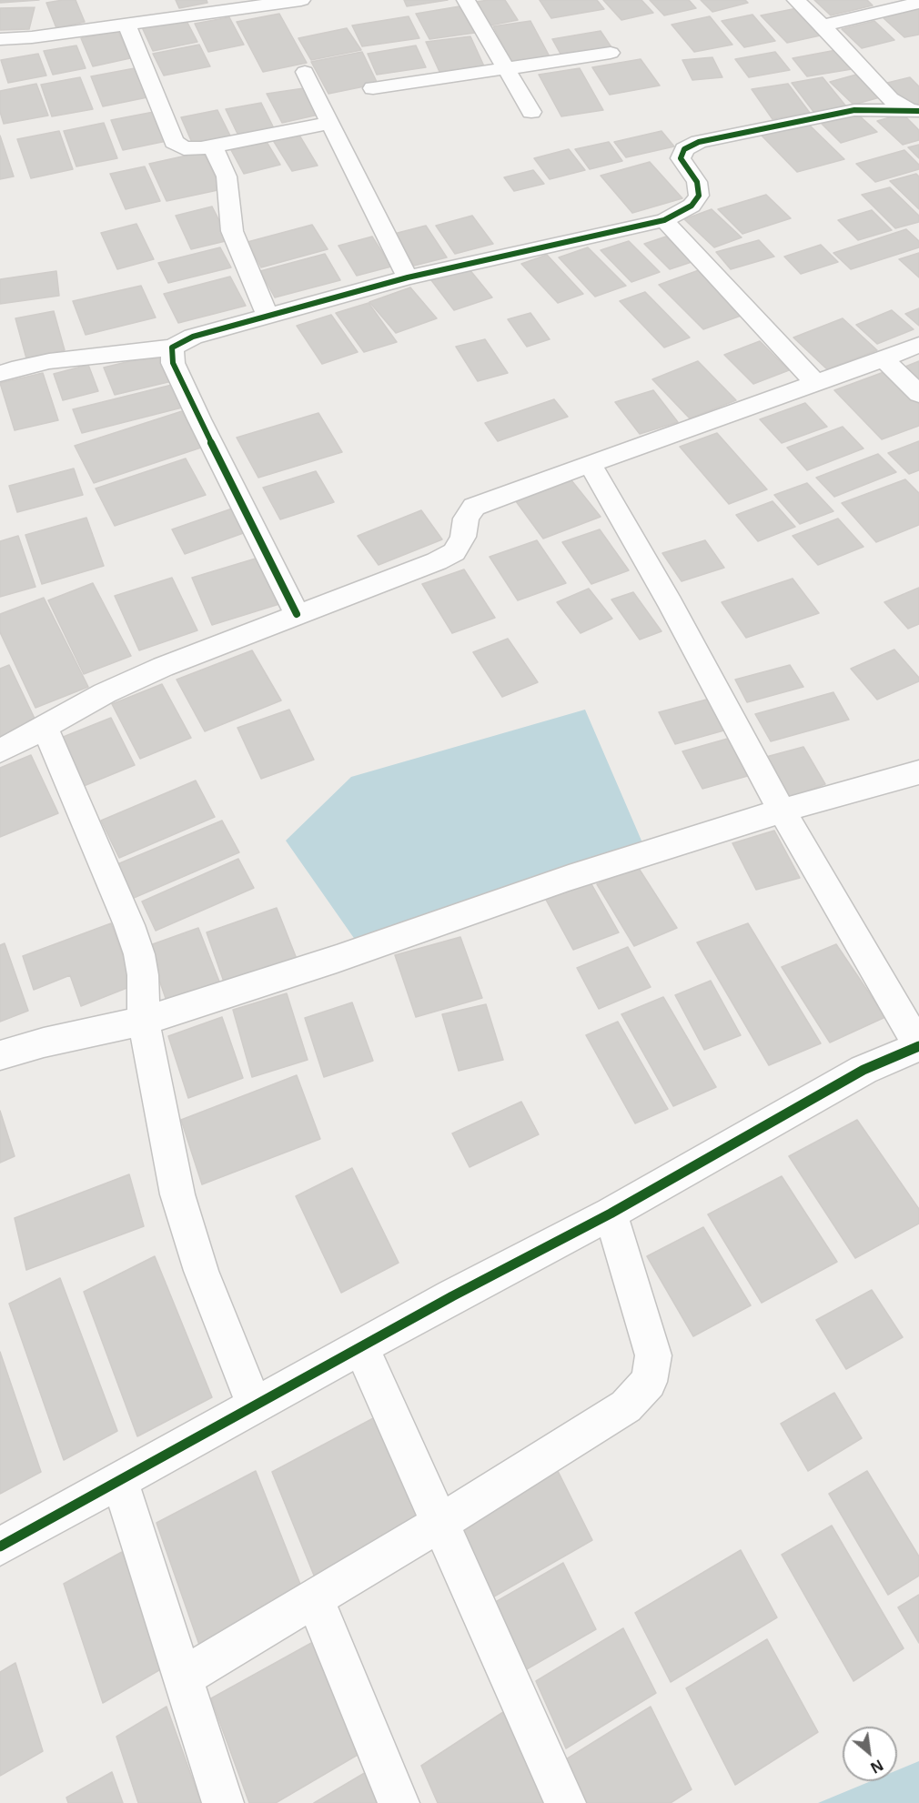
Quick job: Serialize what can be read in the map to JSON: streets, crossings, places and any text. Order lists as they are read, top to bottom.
{
  "north": "bottom right"
}
